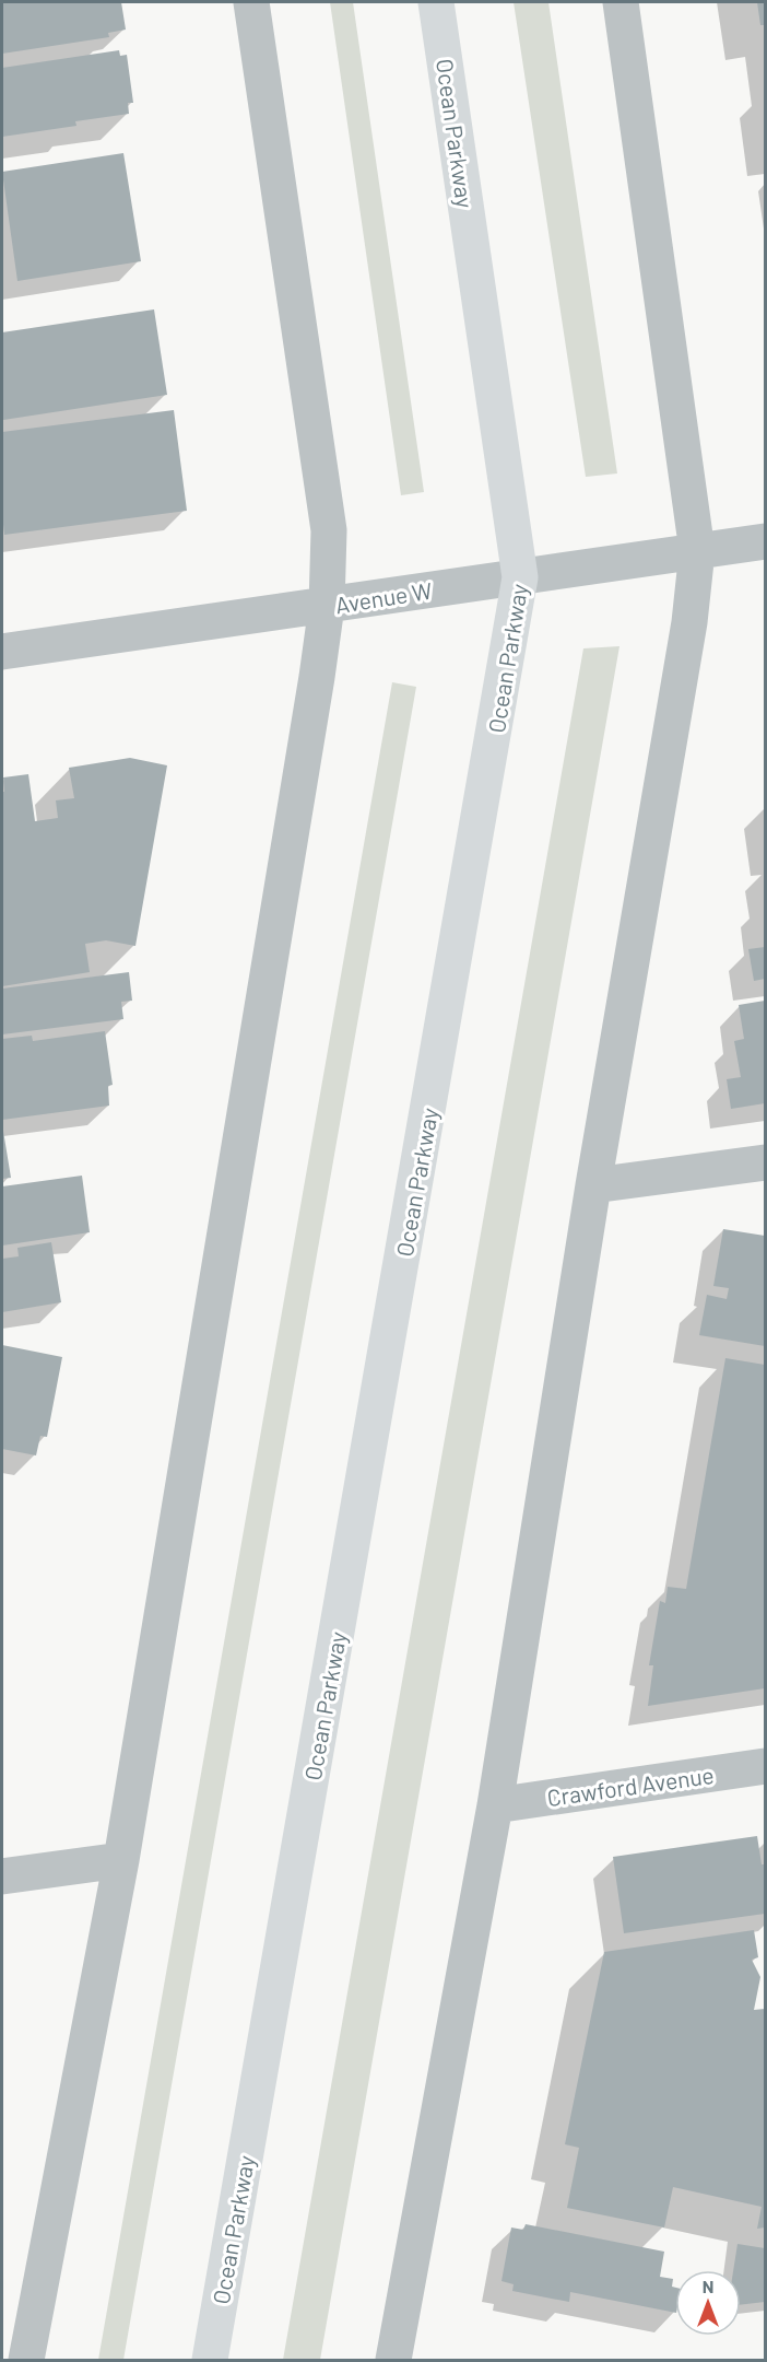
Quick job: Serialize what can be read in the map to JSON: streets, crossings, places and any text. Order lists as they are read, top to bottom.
{
  "streets": {
    "main road": ["Ocean Parkway"],
    "street": ["Avenue W", "Crawford Avenue"]
  },
  "crossings": [
    ["Ocean Parkway", "Avenue W"]
  ],
  "north": "top"
}
